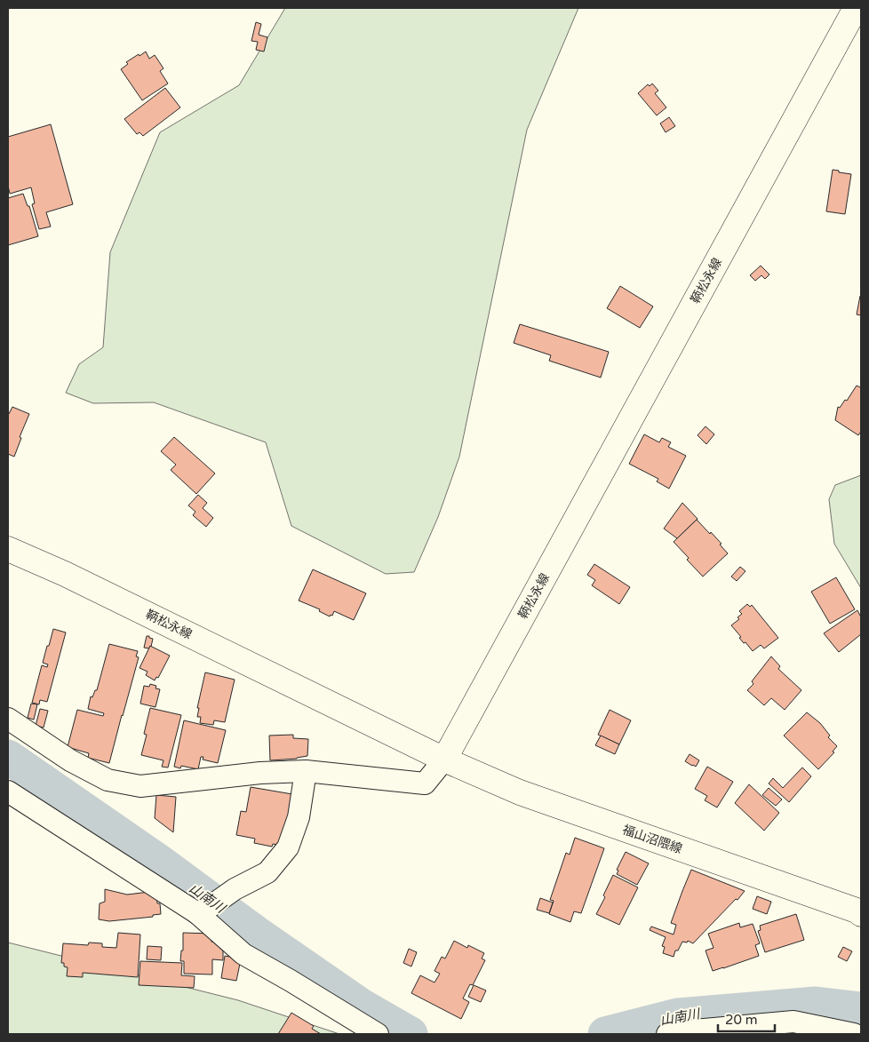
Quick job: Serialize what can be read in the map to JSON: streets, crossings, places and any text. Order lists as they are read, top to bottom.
{
  "streets": {
    "main road": ["鞆松永線", "福山沼隈線"]
  },
  "crossings": [
    ["鞆松永線", "福山沼隈線"]
  ],
  "water": ["山南川"],
  "scale_bar": "20 m"
}
